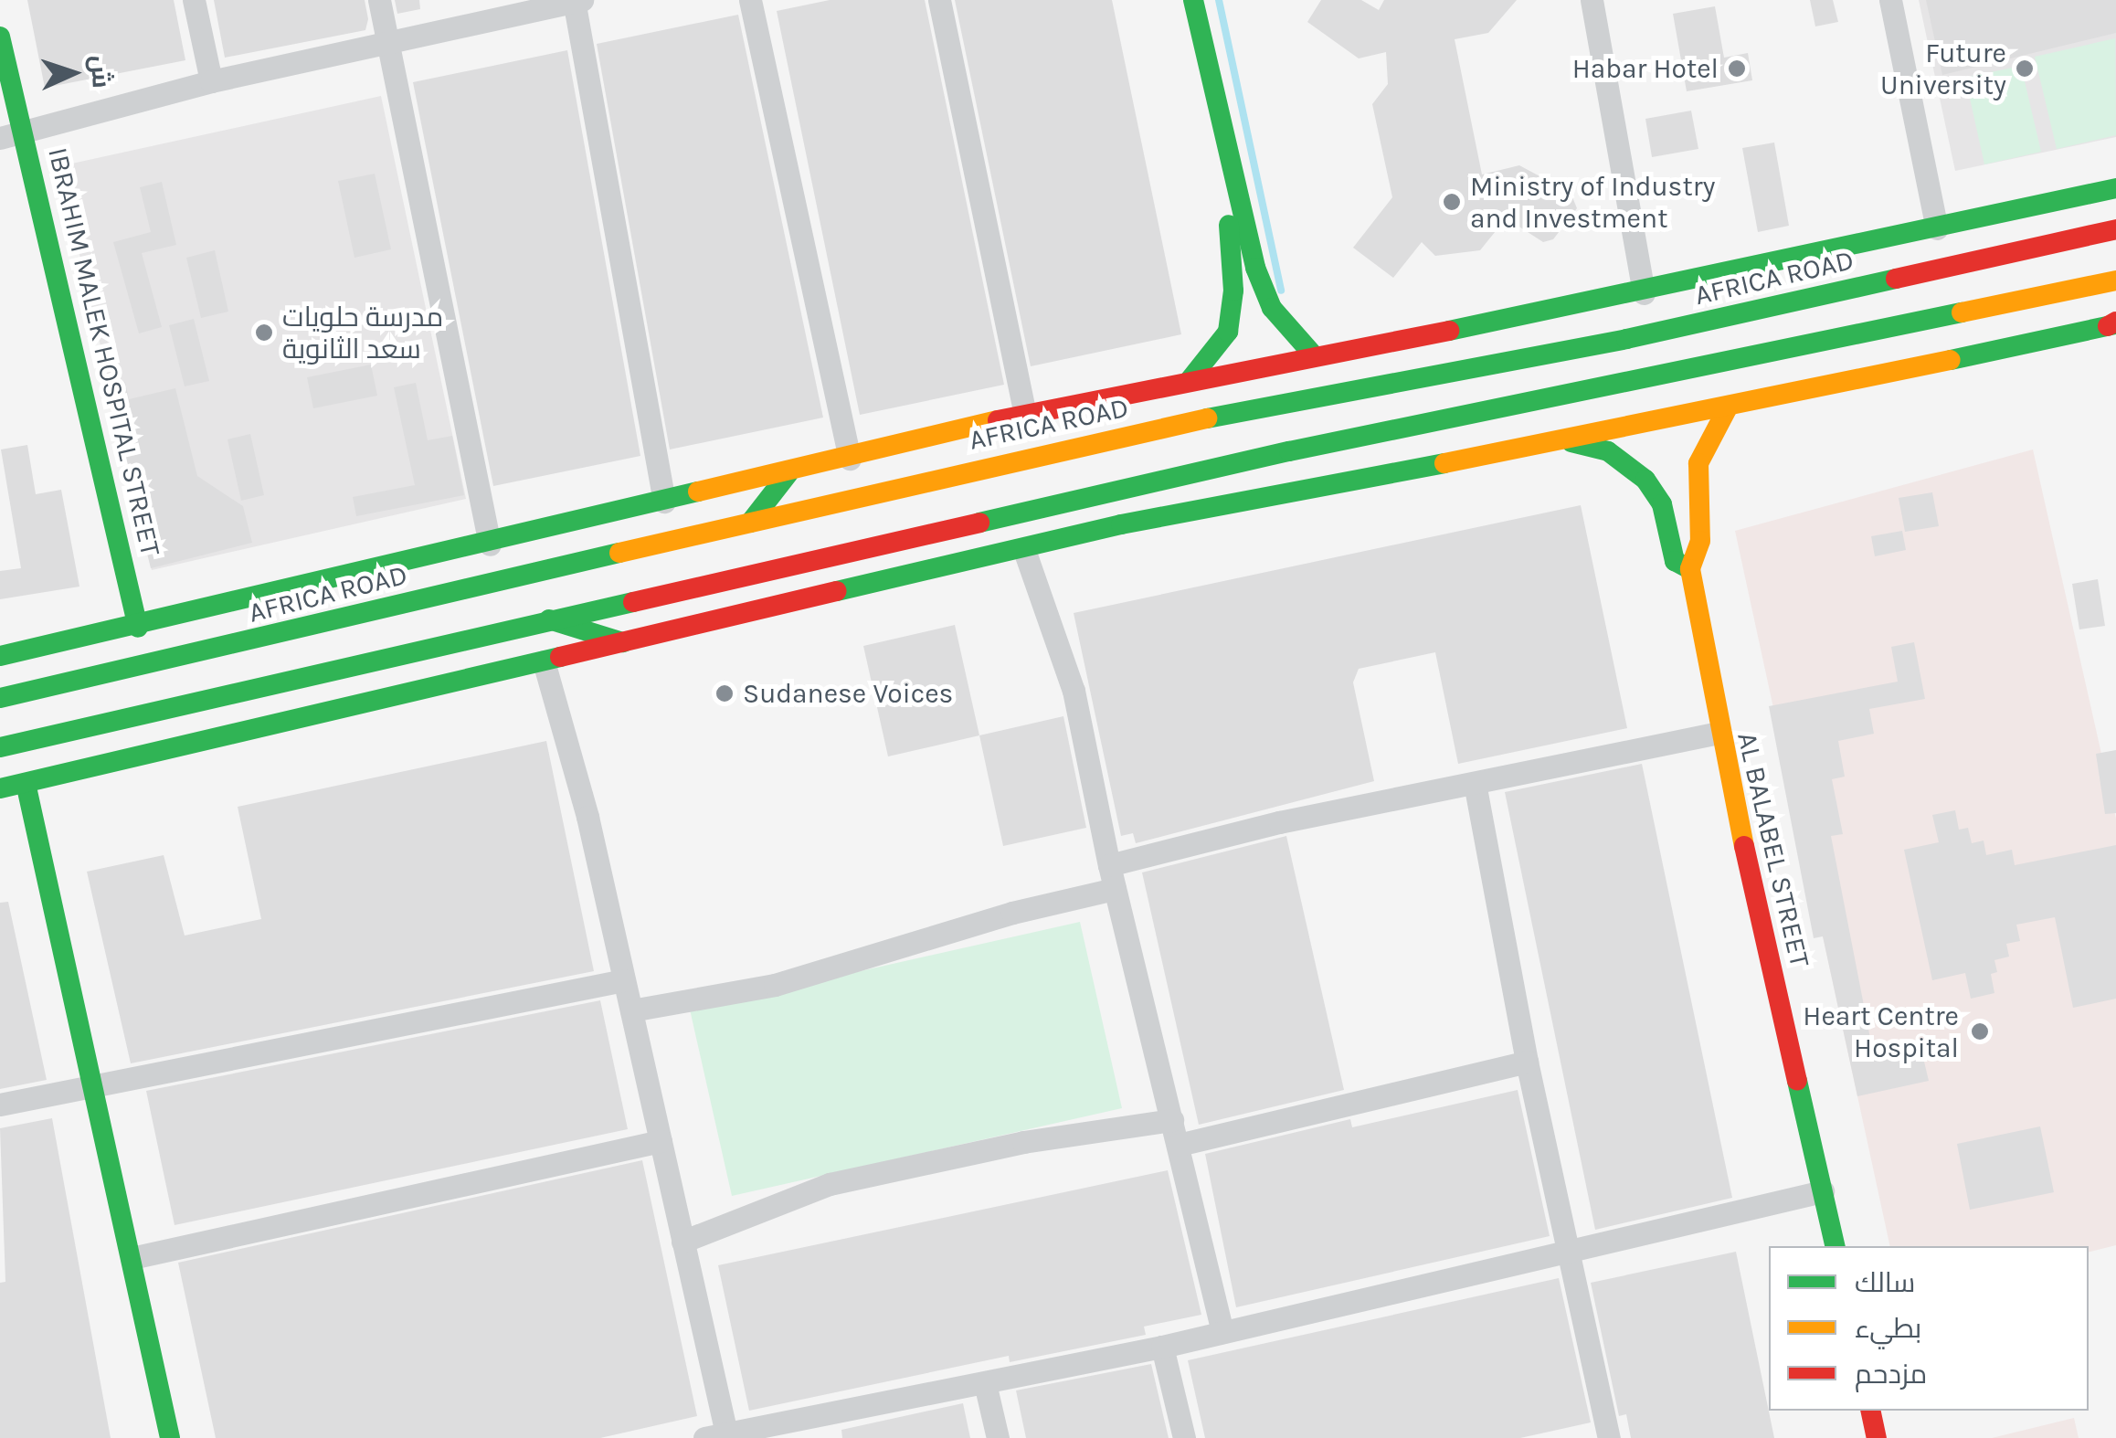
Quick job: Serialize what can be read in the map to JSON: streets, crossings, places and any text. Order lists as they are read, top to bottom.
{
  "streets": {
    "main road": ["AFRICA ROAD", "IBRAHIM MALEK HOSPITAL STREET", "AL BALABEL STREET"]
  },
  "crossings": [
    ["AFRICA ROAD", "IBRAHIM MALEK HOSPITAL STREET"]
  ],
  "places": [
    "Habar Hotel",
    "Future University",
    "Ministry of Industry and Investment",
    "مدرسة حلويات سعد الثانوية",
    "Sudanese Voices",
    "Heart Centre Hospital"
  ],
  "legend": ["سالك", "بطيء", "مزدحم"],
  "north": "right"
}
